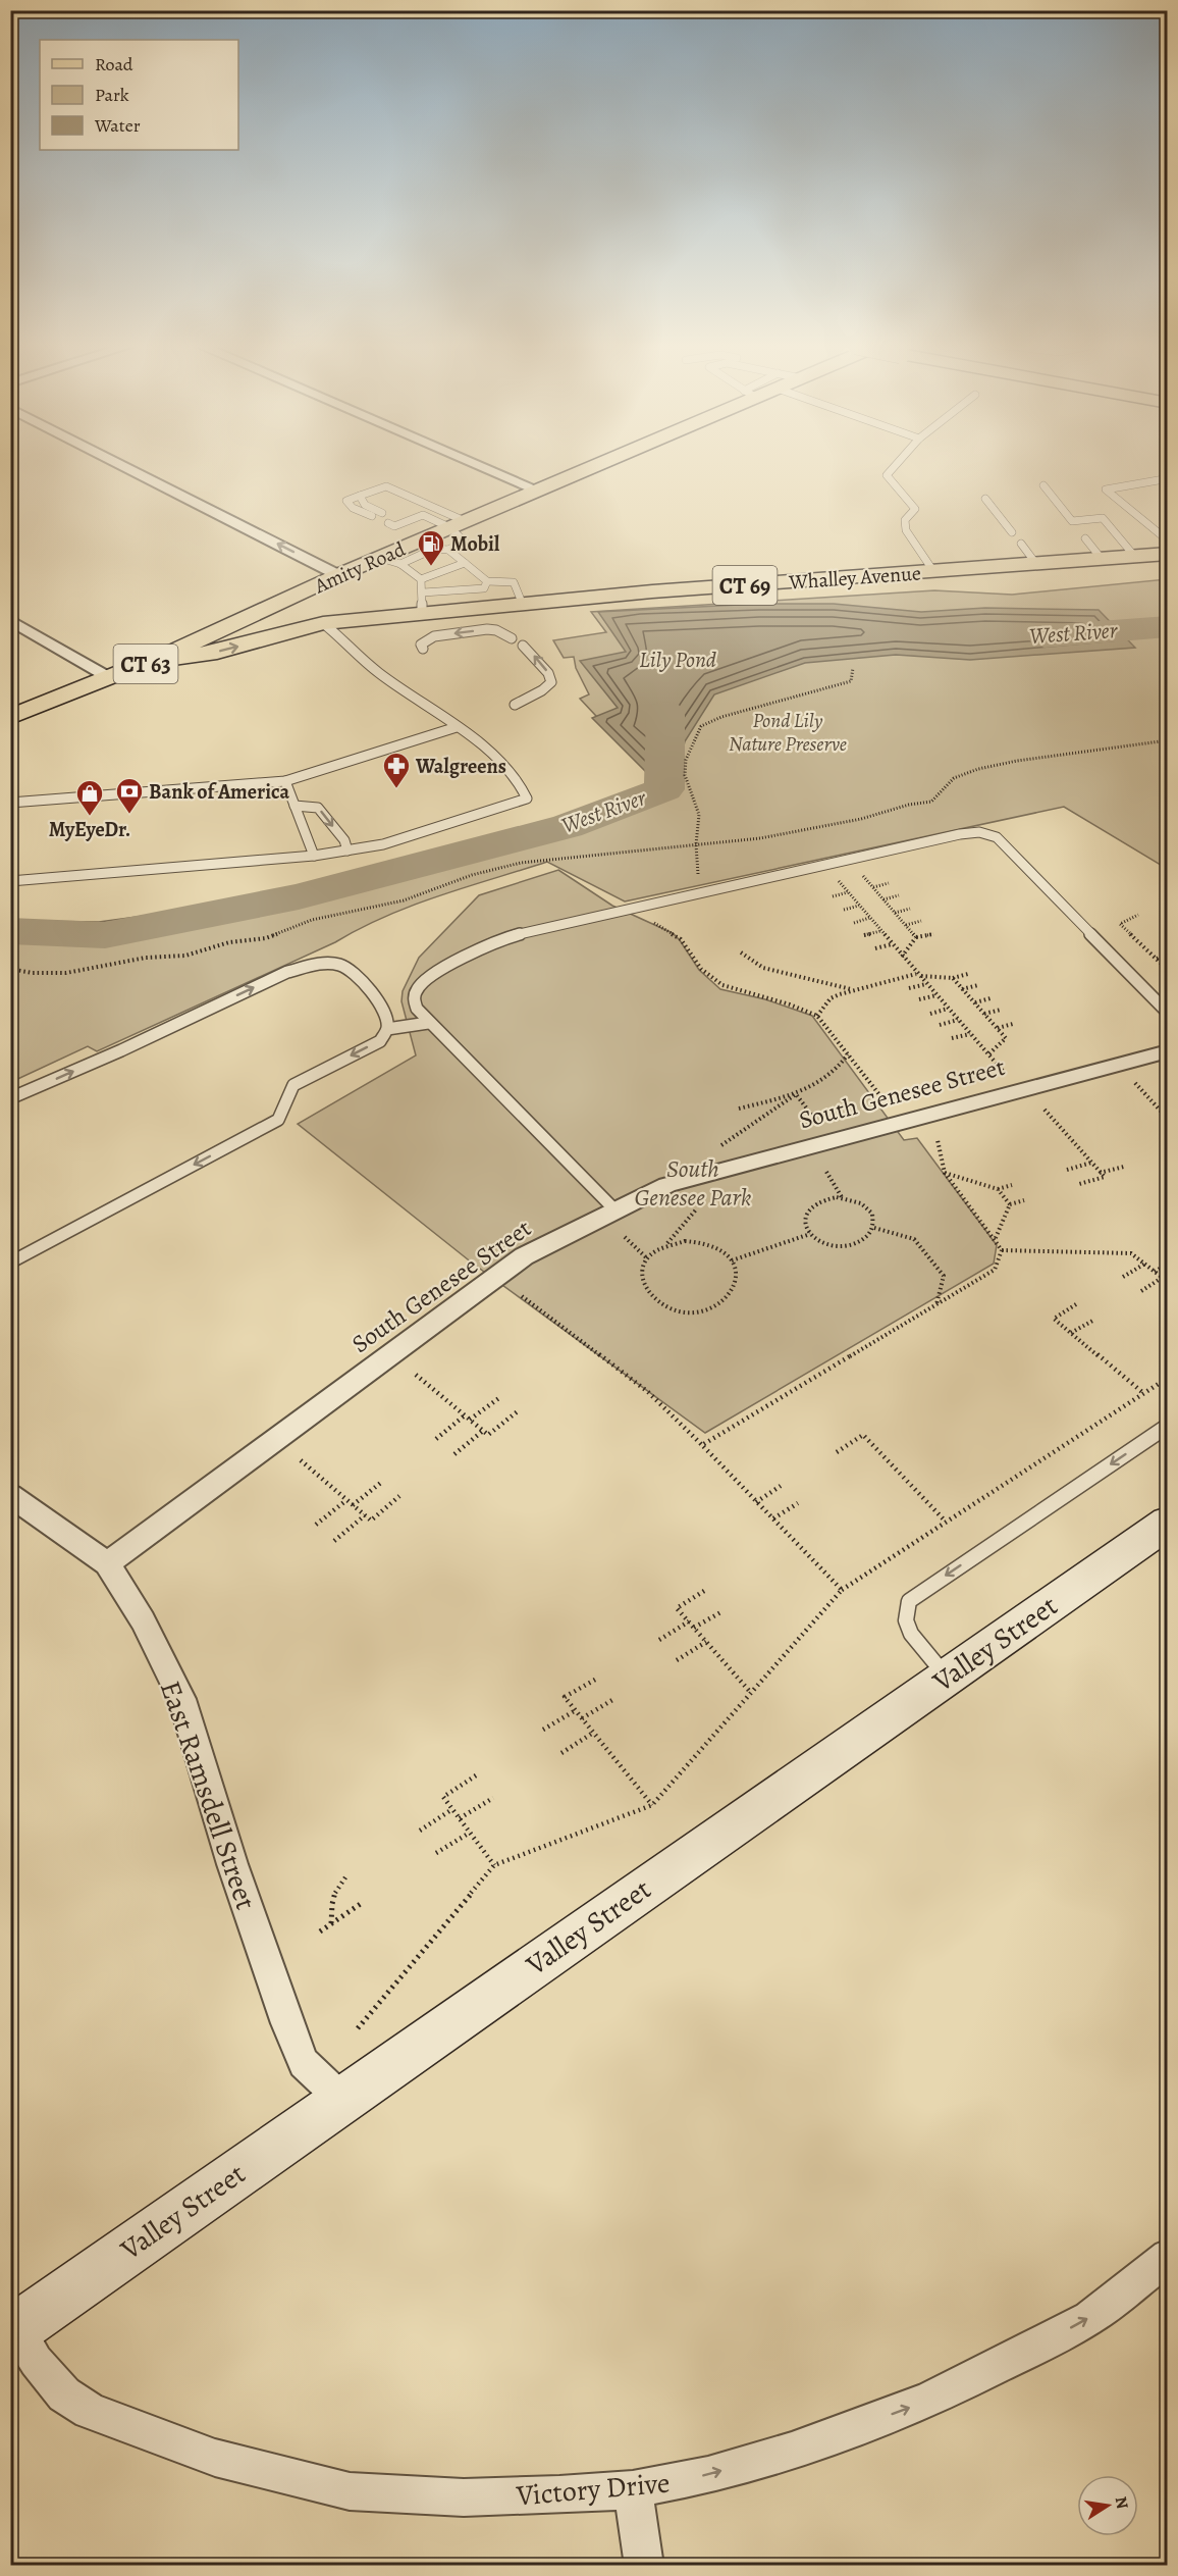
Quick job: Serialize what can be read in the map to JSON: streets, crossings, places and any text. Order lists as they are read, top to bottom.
{
  "streets": {
    "main road": [
      "Amity Road",
      "Whalley Avenue",
      "CT 69",
      "CT 63"
    ],
    "street": [
      "South Genesee Street",
      "Valley Street",
      "East Ramsdell Street",
      "Victory Drive"
    ]
  },
  "crossings": [
    ["Amity Road", "Whalley Avenue"],
    ["South Genesee Street", "East Ramsdell Street"],
    ["Valley Street", "East Ramsdell Street"],
    ["Valley Street", "Victory Drive"]
  ],
  "one_way": ["Victory Drive"],
  "water": ["West River", "Lily Pond"],
  "parks": ["Pond Lily Nature Preserve", "South Genesee Park"],
  "places": {
    "fuel station": ["Mobil"],
    "pharmacy": ["Walgreens"],
    "bank": ["Bank of America"],
    "shop": ["MyEyeDr."]
  },
  "legend": ["Road", "Park", "Water"],
  "north": "right"
}
